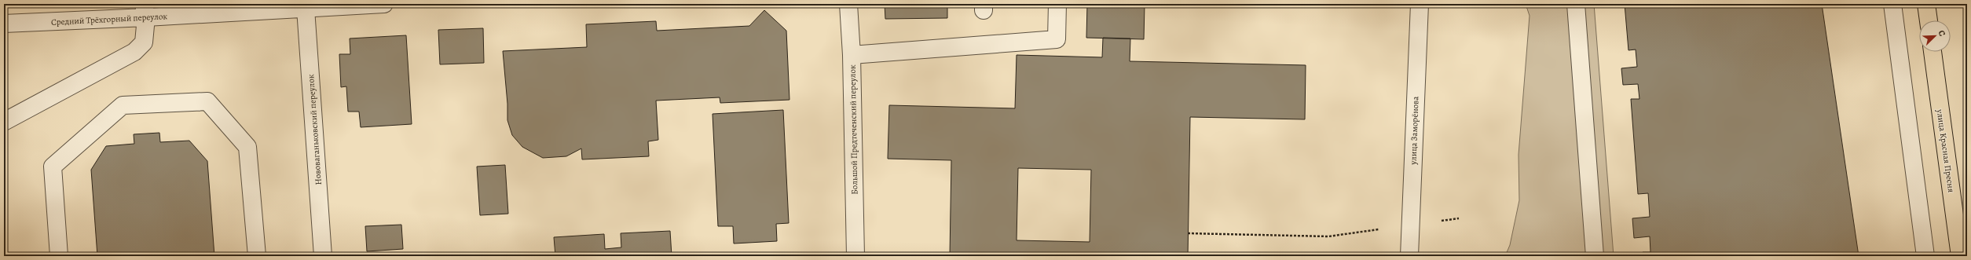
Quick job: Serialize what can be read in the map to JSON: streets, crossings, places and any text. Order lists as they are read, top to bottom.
{
  "streets": {
    "main road": ["улица Красная Пресня"],
    "street": [
      "Средний Трёхгорный переулок",
      "Нововаганьковский переулок",
      "Большой Предтеченский переулок",
      "улица Заморёнова"
    ]
  },
  "crossings": [
    ["Средний Трёхгорный переулок", "Нововаганьковский переулок"]
  ],
  "north": "top right"
}
